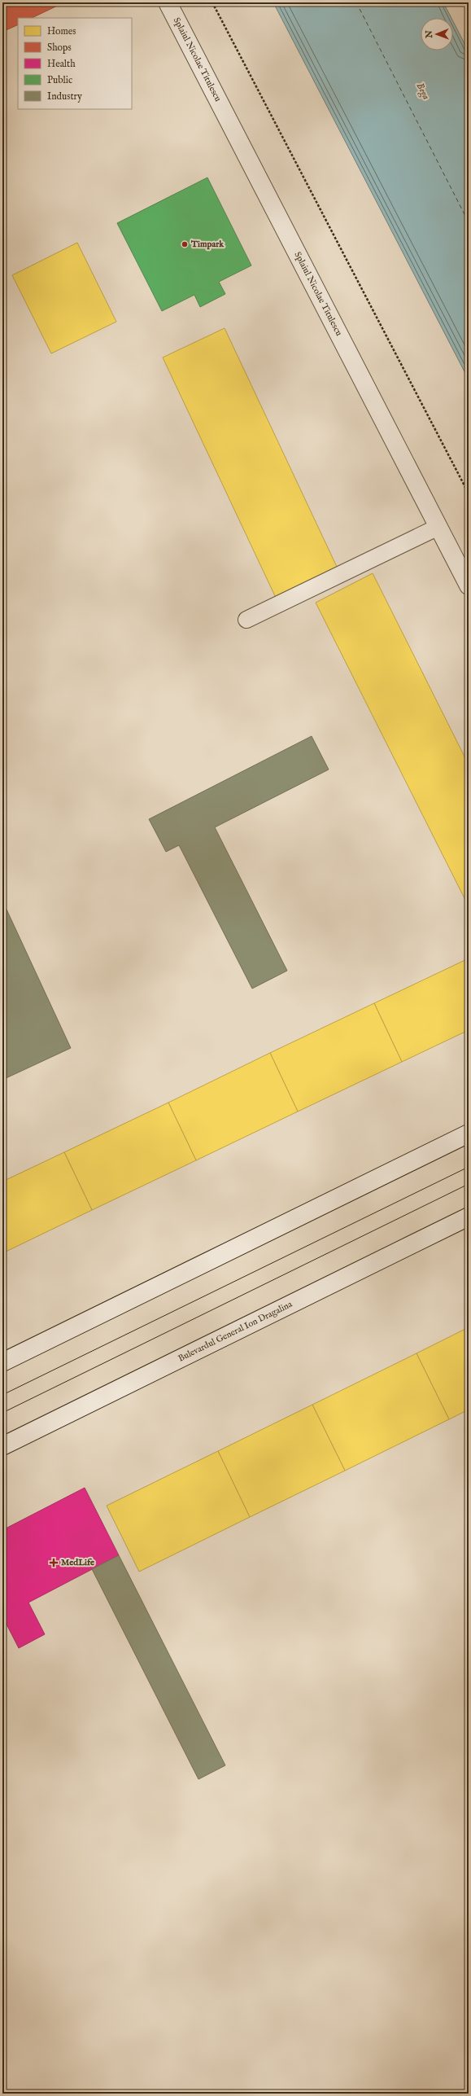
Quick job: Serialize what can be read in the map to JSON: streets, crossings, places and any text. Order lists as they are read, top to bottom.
{
  "streets": {
    "main road": ["Splaiul Nicolae Titulescu", "Bulevardul General Ion Dragalina"]
  },
  "water": ["Bega"],
  "places": {
    "other": ["Timpark"],
    "health": ["MedLife"]
  },
  "legend": [
    "Homes",
    "Shops",
    "Health",
    "Public",
    "Industry"
  ],
  "north": "left"
}
